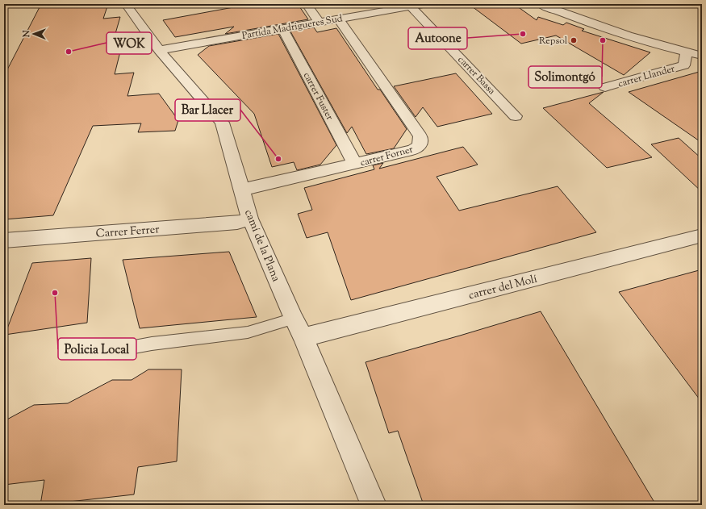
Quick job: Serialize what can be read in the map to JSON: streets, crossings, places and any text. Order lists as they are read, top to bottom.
{
  "streets": {
    "street": [
      "Partida Madrigueres Sud",
      "carrer Bassa",
      "carrer Llander",
      "carrer Fuster",
      "carrer Forner",
      "Carrer Ferrer",
      "camí de la Plana",
      "carrer del Molí"
    ]
  },
  "crossings": [
    ["Partida Madrigueres Sud", "carrer Bassa"],
    ["Partida Madrigueres Sud", "carrer Fuster"],
    ["Partida Madrigueres Sud", "carrer Forner"],
    ["Partida Madrigueres Sud", "camí de la Plana"],
    ["carrer Fuster", "carrer Forner"],
    ["carrer Forner", "camí de la Plana"],
    ["Carrer Ferrer", "camí de la Plana"],
    ["camí de la Plana", "carrer del Molí"]
  ],
  "places": [
    "Autoone",
    "Repsol",
    "Solimontgó",
    "WOK",
    "Bar Llacer",
    "Policia Local"
  ],
  "north": "left"
}
